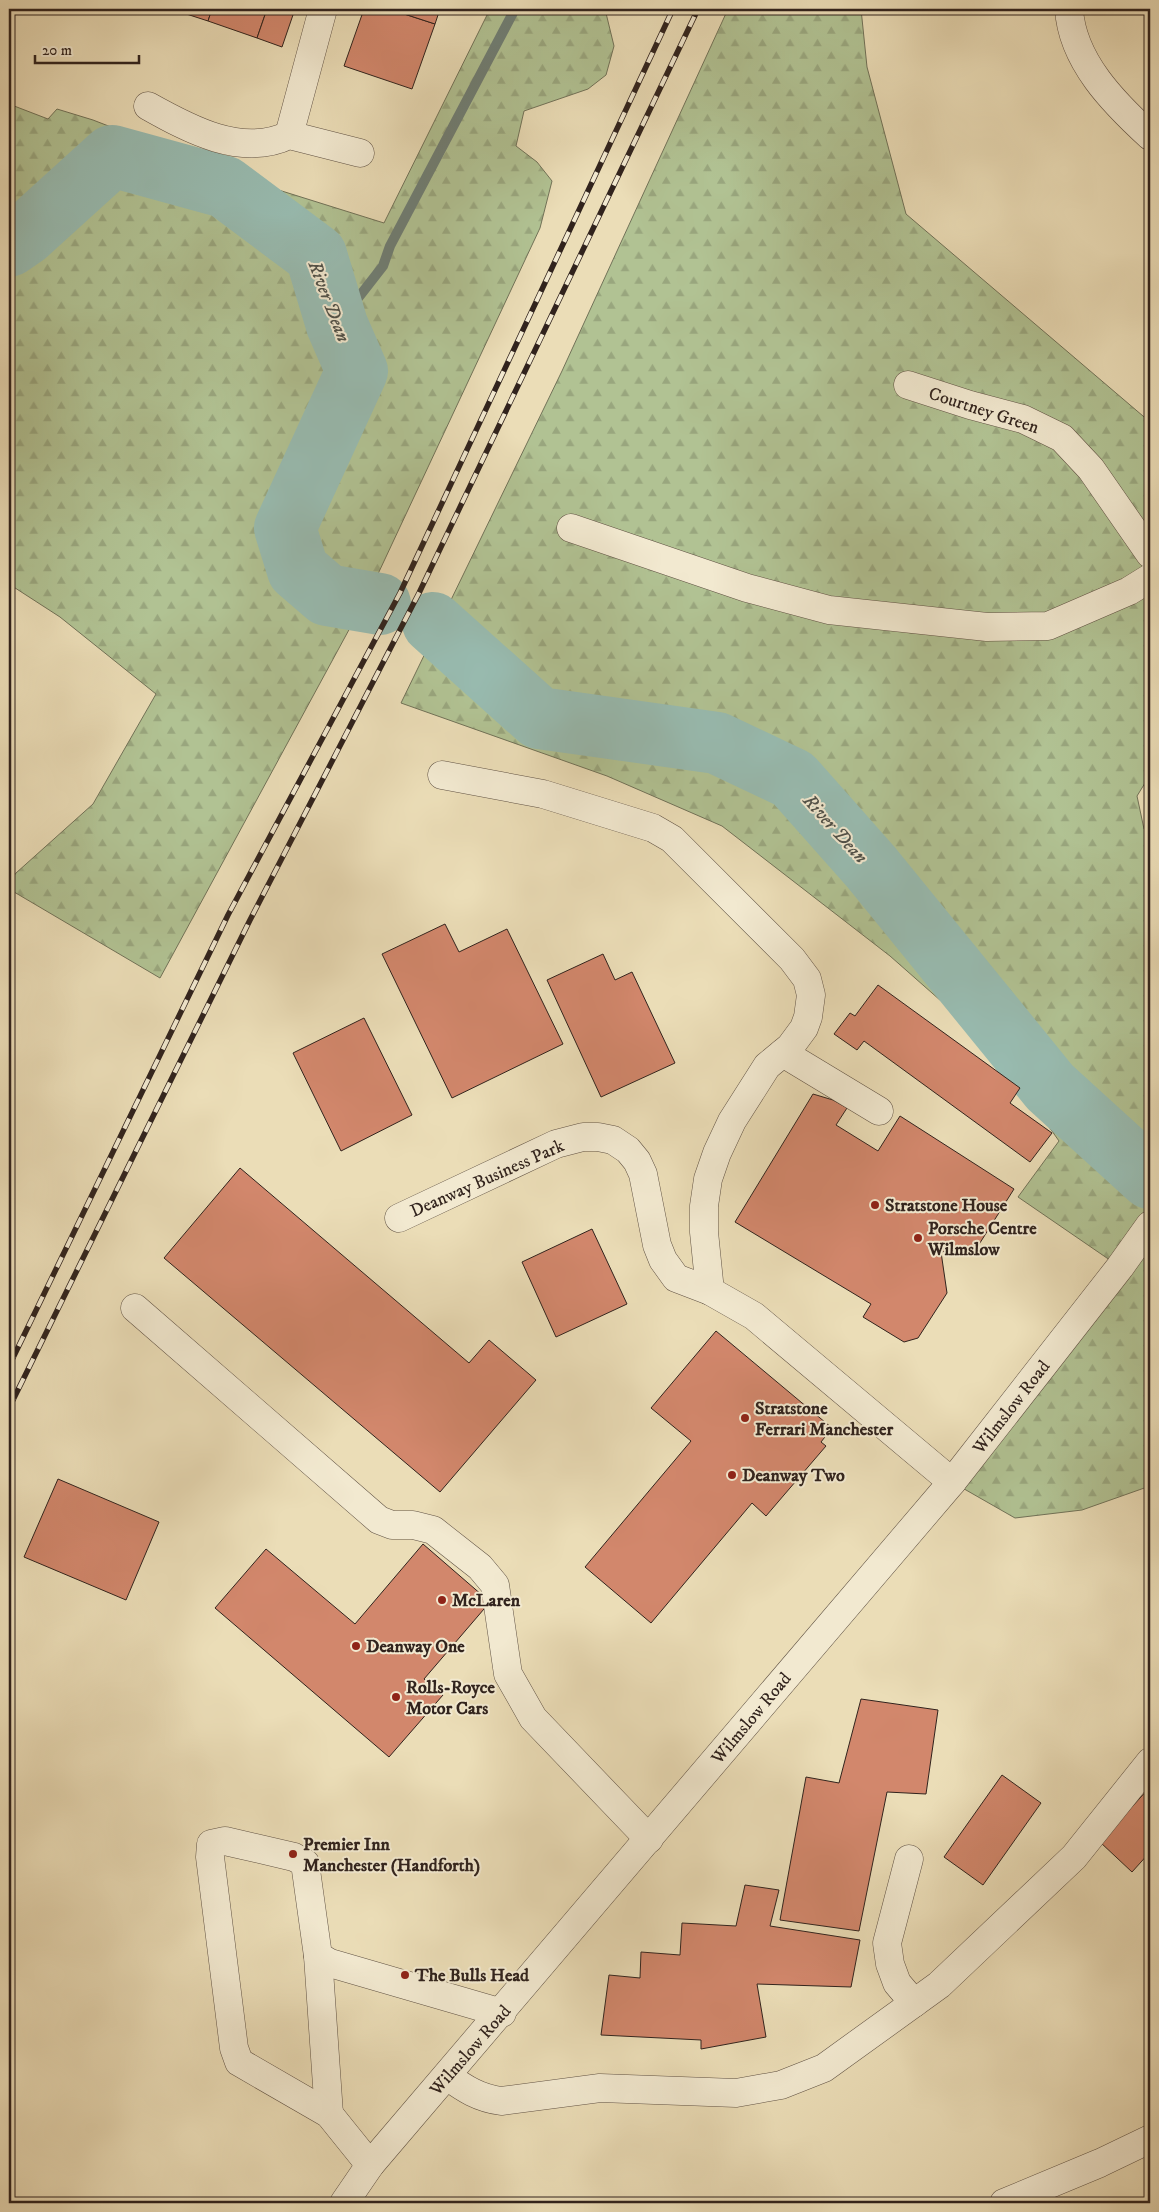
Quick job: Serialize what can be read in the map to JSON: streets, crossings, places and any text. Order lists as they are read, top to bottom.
{
  "streets": {
    "street": ["Courtney Green", "Deanway Business Park", "Wilmslow Road"]
  },
  "crossings": [
    ["Deanway Business Park", "Wilmslow Road"]
  ],
  "water": ["River Dean"],
  "places": [
    "Stratstone House",
    "Porsche Centre Wilmslow",
    "Stratstone Ferrari Manchester",
    "Deanway Two",
    "McLaren",
    "Deanway One",
    "Rolls-Royce Motor Cars",
    "Premier Inn Manchester (Handforth)",
    "The Bulls Head"
  ],
  "scale_bar": "20 m"
}
